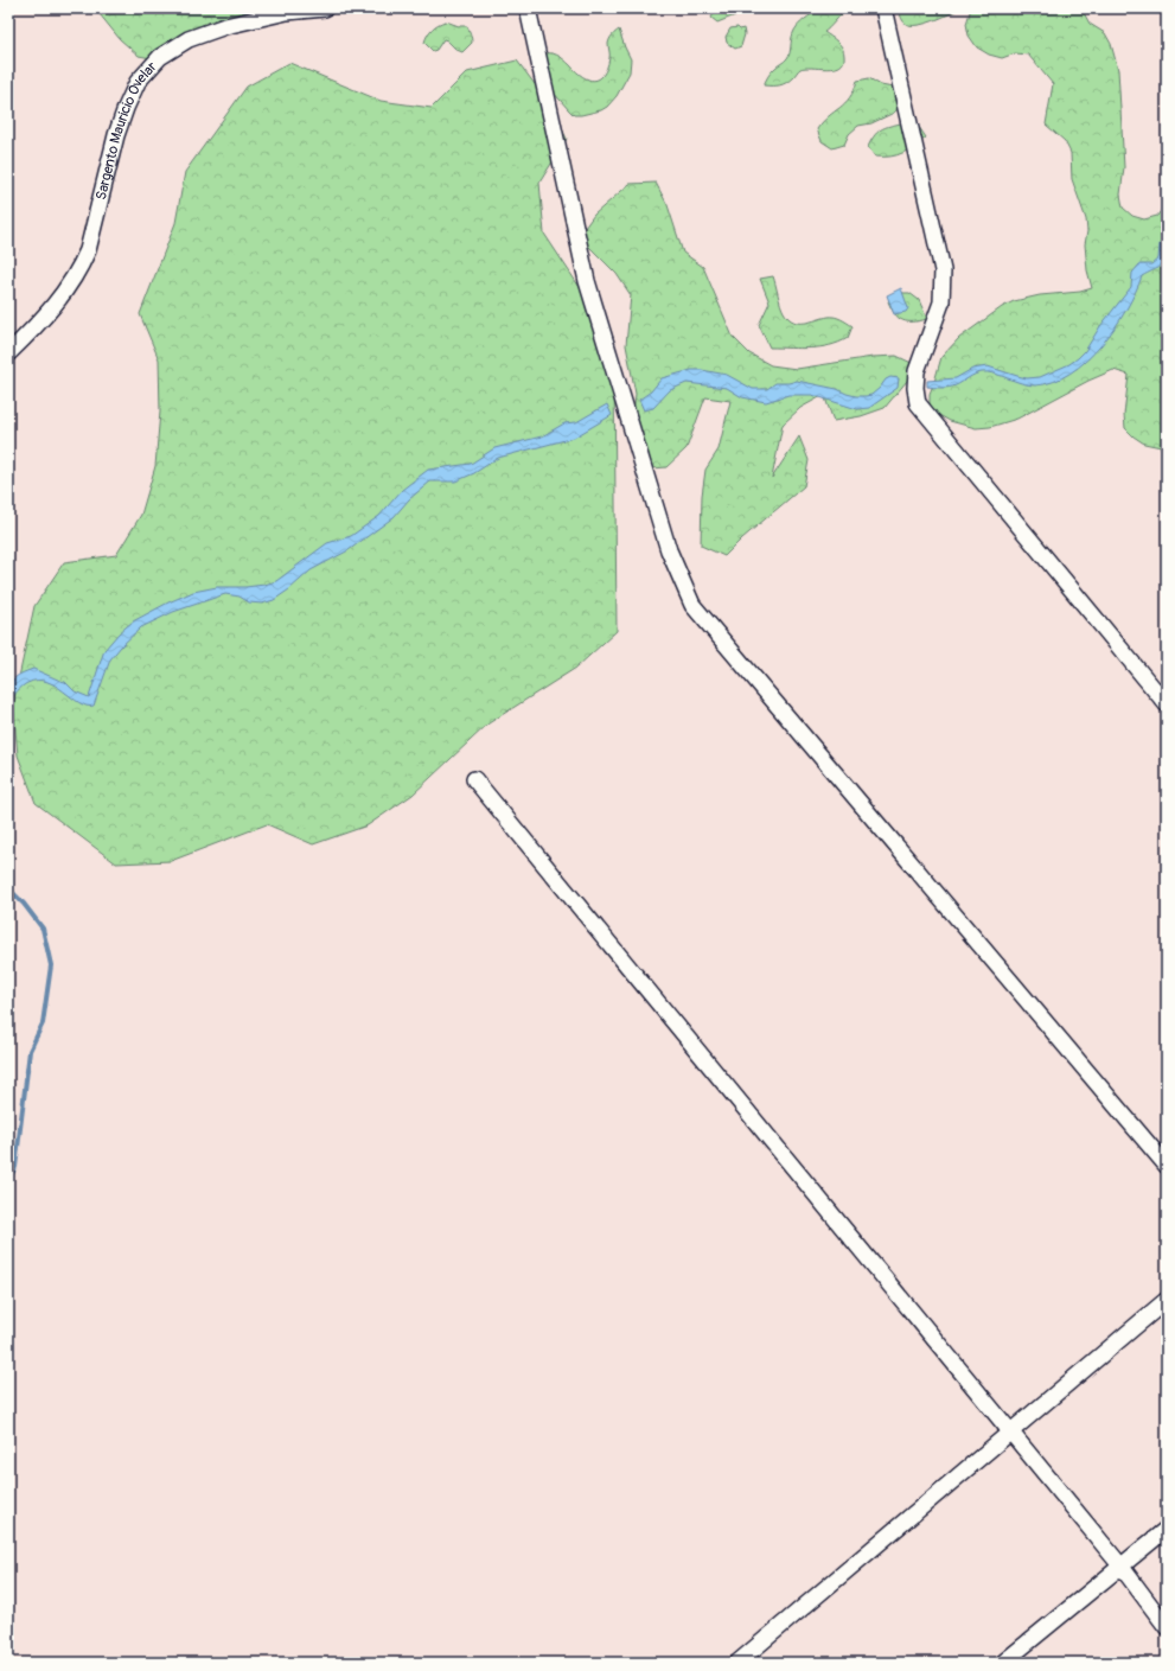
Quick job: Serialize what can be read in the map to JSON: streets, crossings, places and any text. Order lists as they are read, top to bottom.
{
  "streets": {
    "street": ["Sargento Mauricio Ovelar"]
  }
}
